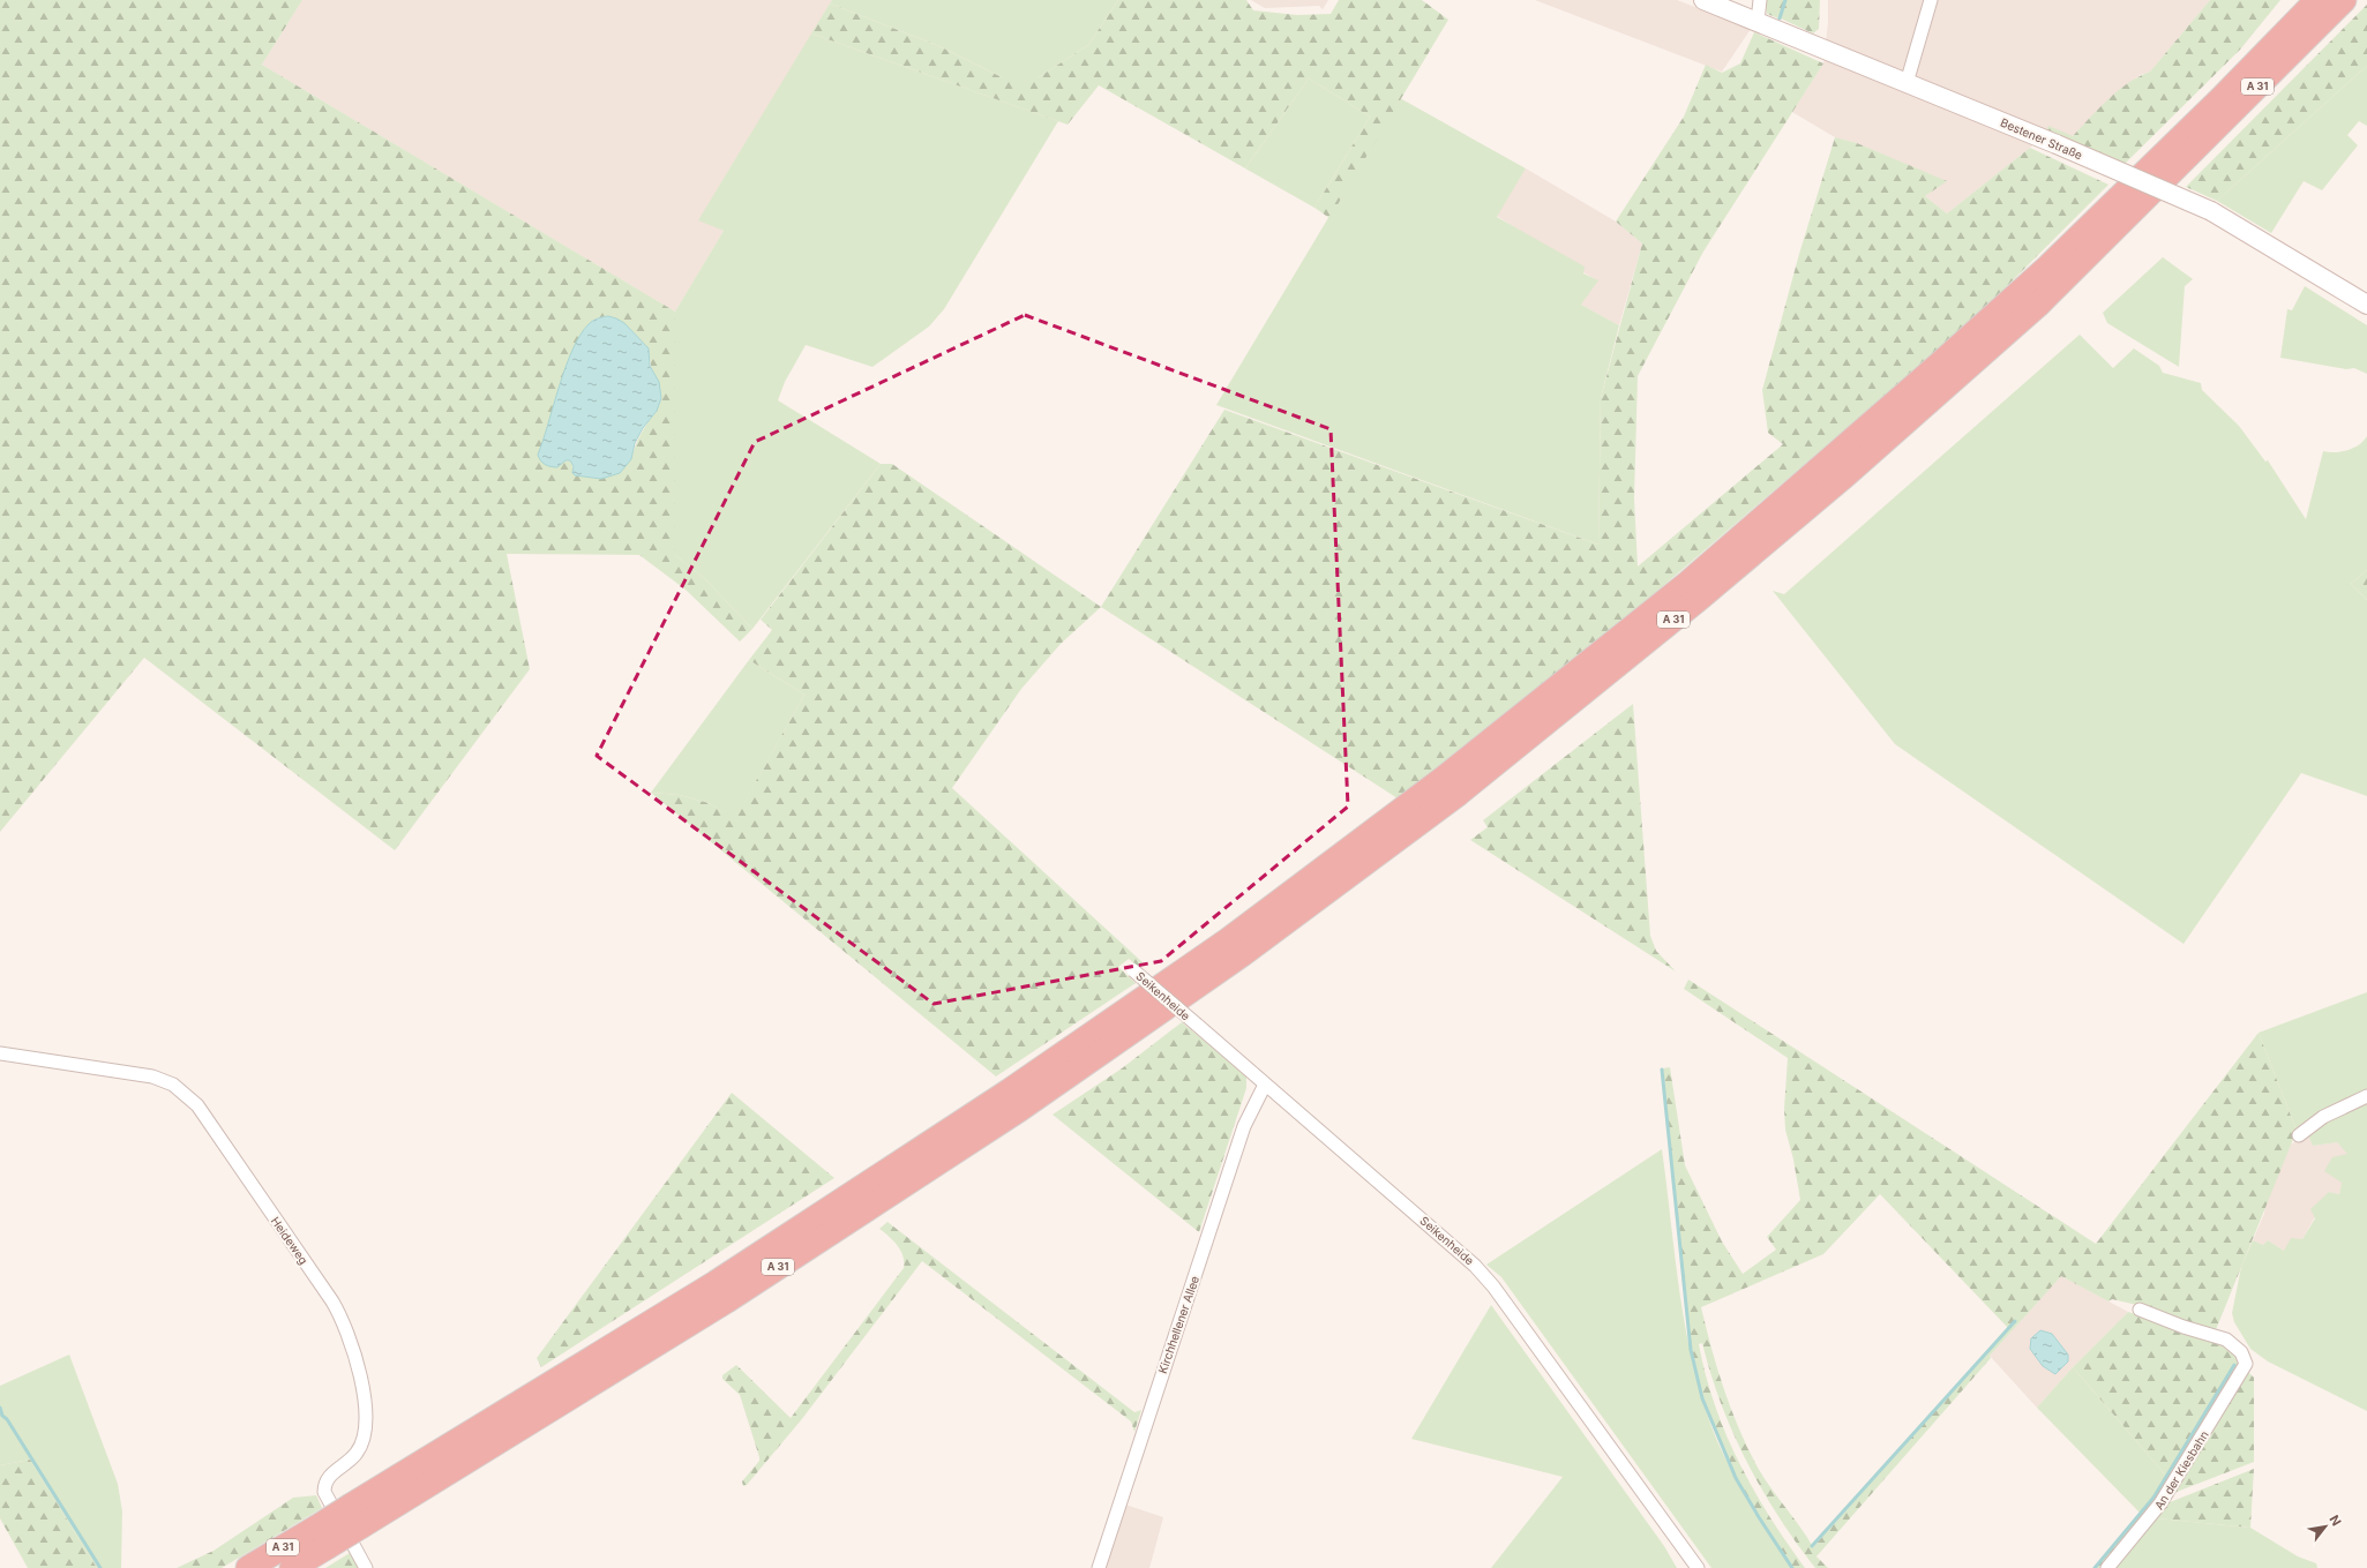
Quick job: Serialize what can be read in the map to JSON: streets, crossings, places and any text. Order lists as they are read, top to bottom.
{
  "streets": {
    "highway": ["A 31"],
    "street": [
      "Bestener Straße",
      "Seikenheide",
      "Heideweg",
      "Kirchhellener Allee",
      "An der Kiesbahn"
    ]
  },
  "crossings": [
    ["Seikenheide", "Kirchhellener Allee"]
  ],
  "north": "top right"
}
